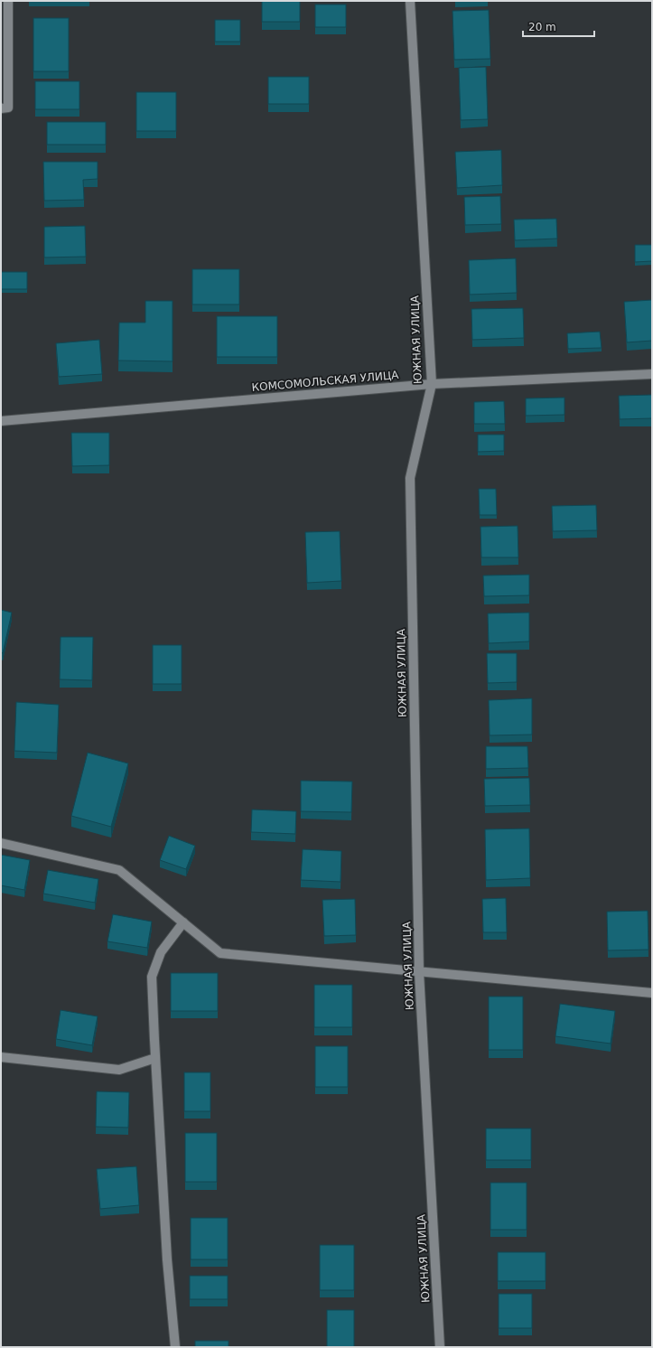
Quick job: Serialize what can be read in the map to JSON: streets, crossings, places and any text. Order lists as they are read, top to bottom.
{
  "streets": {
    "street": ["ЮЖНАЯ УЛИЦА", "КОМСОМОЛЬСКАЯ УЛИЦА"]
  },
  "crossings": [
    ["ЮЖНАЯ УЛИЦА", "КОМСОМОЛЬСКАЯ УЛИЦА"]
  ],
  "scale_bar": "20 m"
}
